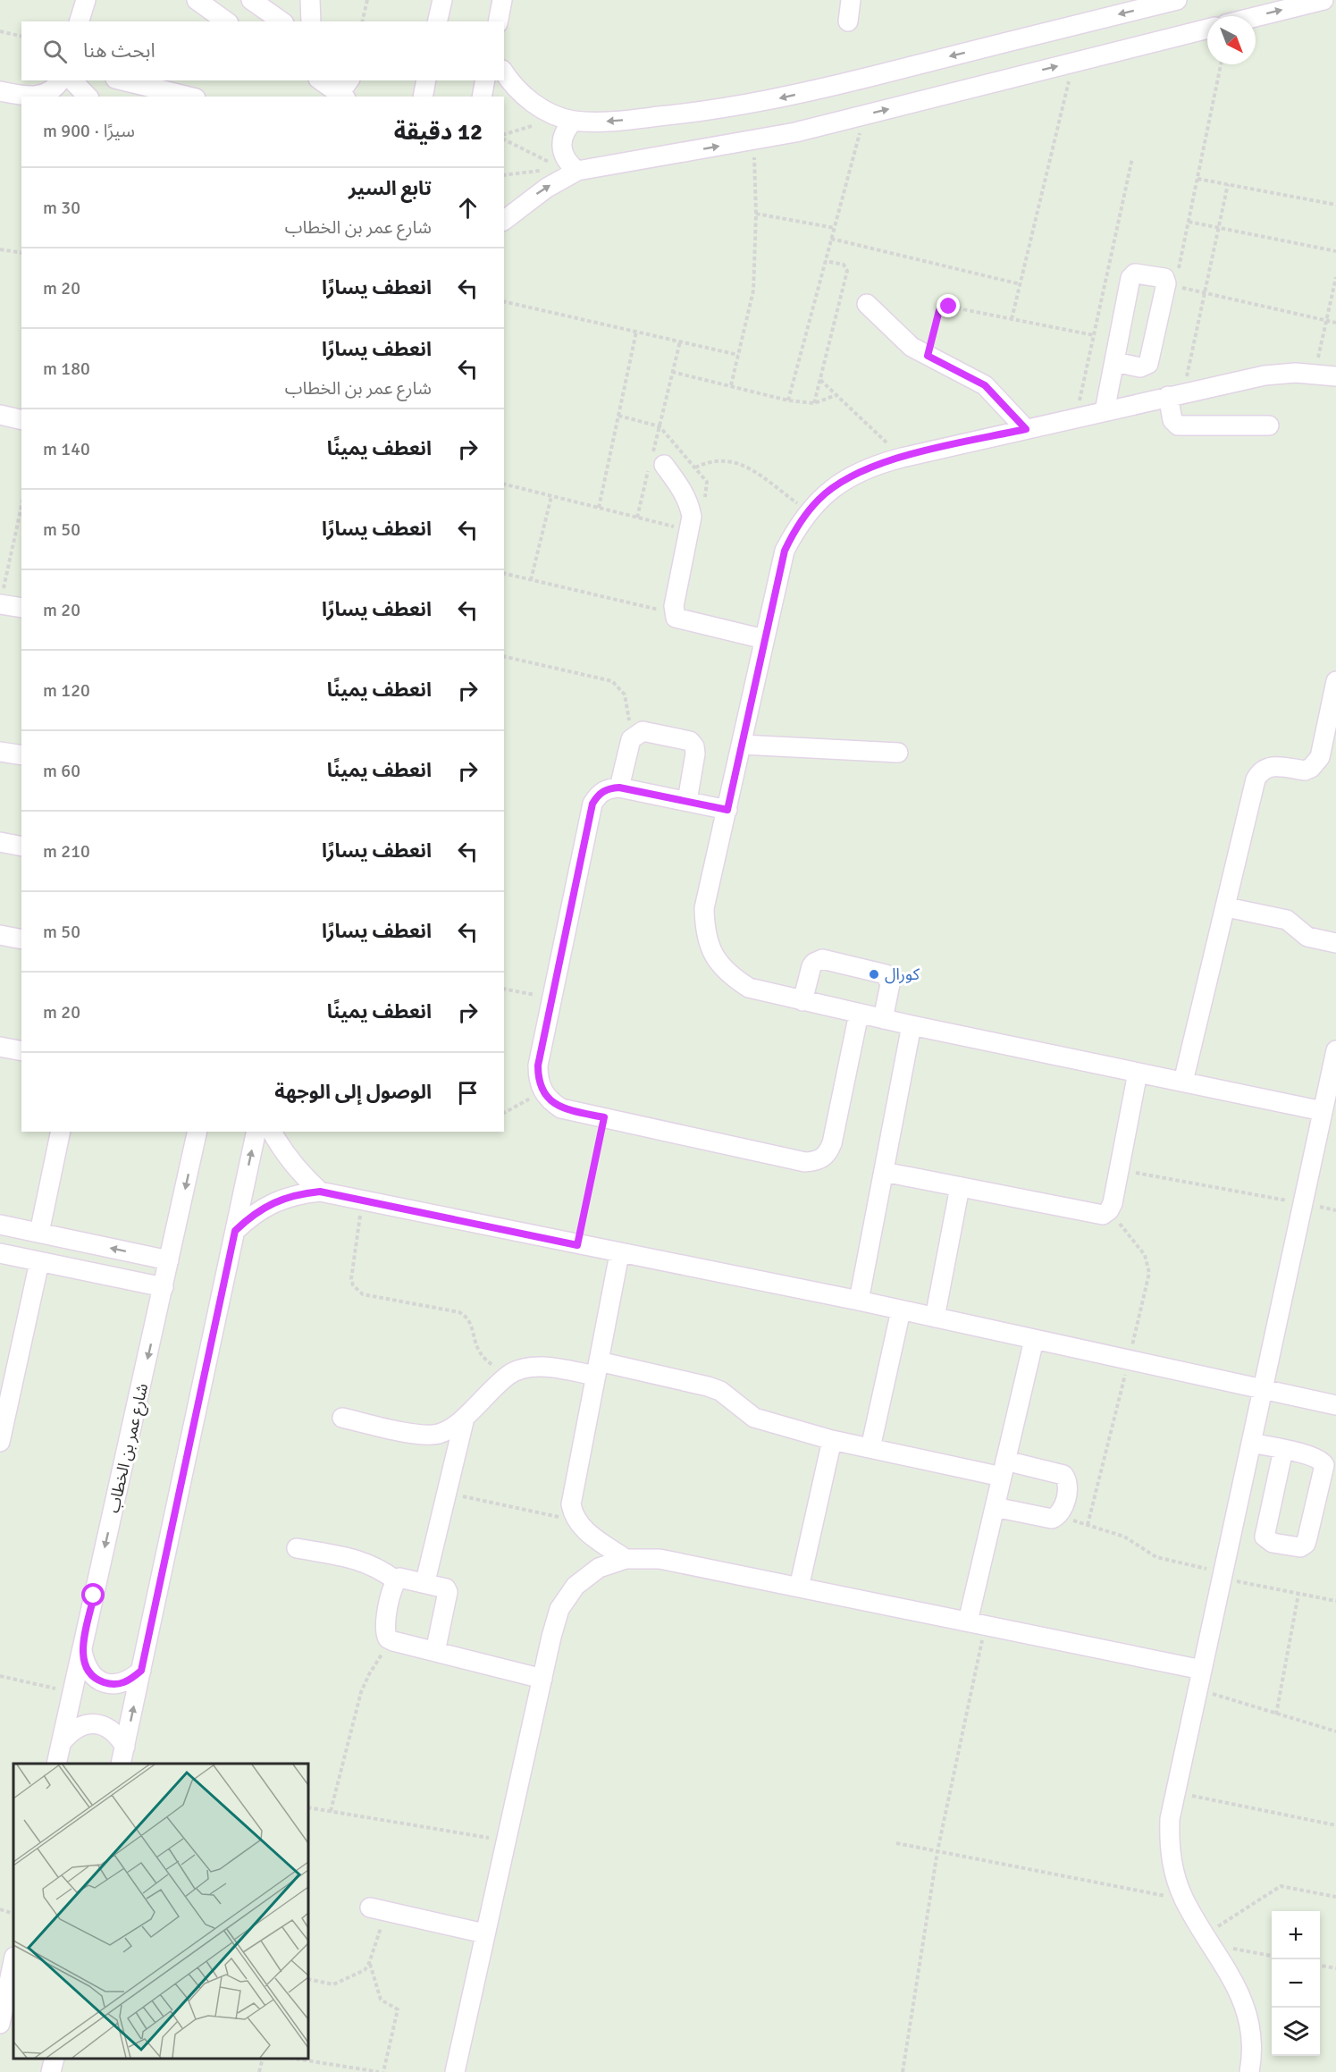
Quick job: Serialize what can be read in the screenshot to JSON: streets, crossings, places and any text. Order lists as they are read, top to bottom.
{
  "streets": {
    "street": ["شارع عمر بن الخطاب"]
  },
  "places": ["كورال"],
  "north": "bottom right",
  "page": {
    "search": "ابحث هنا",
    "heading": ["12 دقيقة", "سيرًا · 900 m"],
    "list": [
      ["تابع السير", "شارع عمر بن الخطاب", "30 m"],
      ["انعطف يسارًا", "20 m"],
      ["انعطف يسارًا", "شارع عمر بن الخطاب", "180 m"],
      ["انعطف يمينًا", "140 m"],
      ["انعطف يسارًا", "50 m"],
      ["انعطف يسارًا", "20 m"],
      ["انعطف يمينًا", "120 m"],
      ["انعطف يمينًا", "60 m"],
      ["انعطف يسارًا", "210 m"],
      ["انعطف يسارًا", "50 m"],
      ["انعطف يمينًا", "20 m"],
      "الوصول إلى الوجهة"
    ],
    "map_buttons": ["+", "−"]
  }
}
